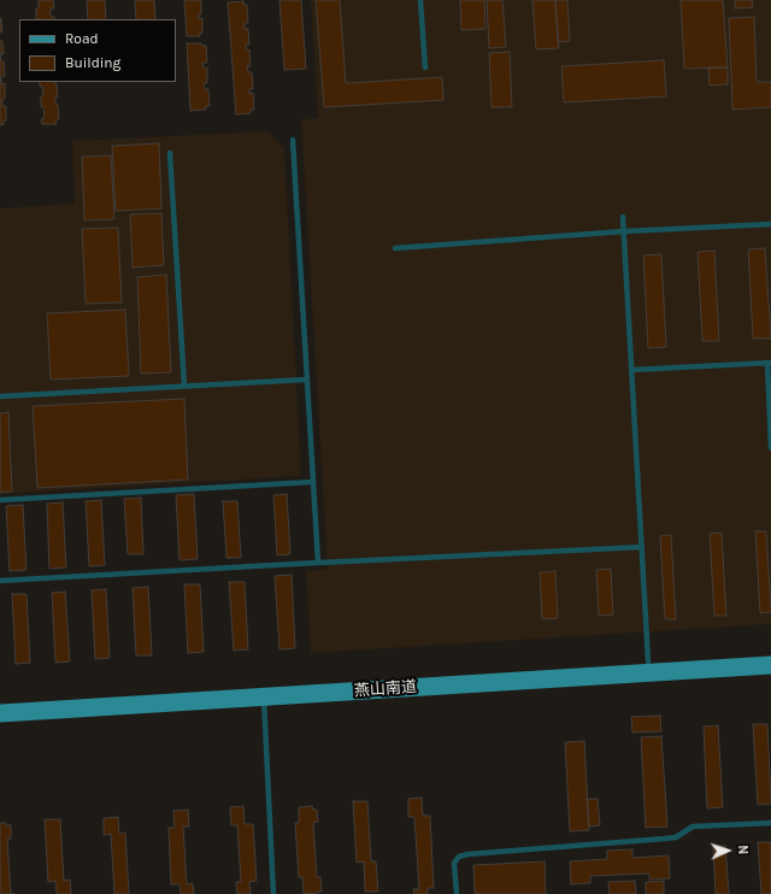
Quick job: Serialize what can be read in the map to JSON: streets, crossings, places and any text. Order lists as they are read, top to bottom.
{
  "streets": {
    "main road": ["燕山南道"]
  },
  "legend": ["Road", "Building"],
  "north": "right"
}
